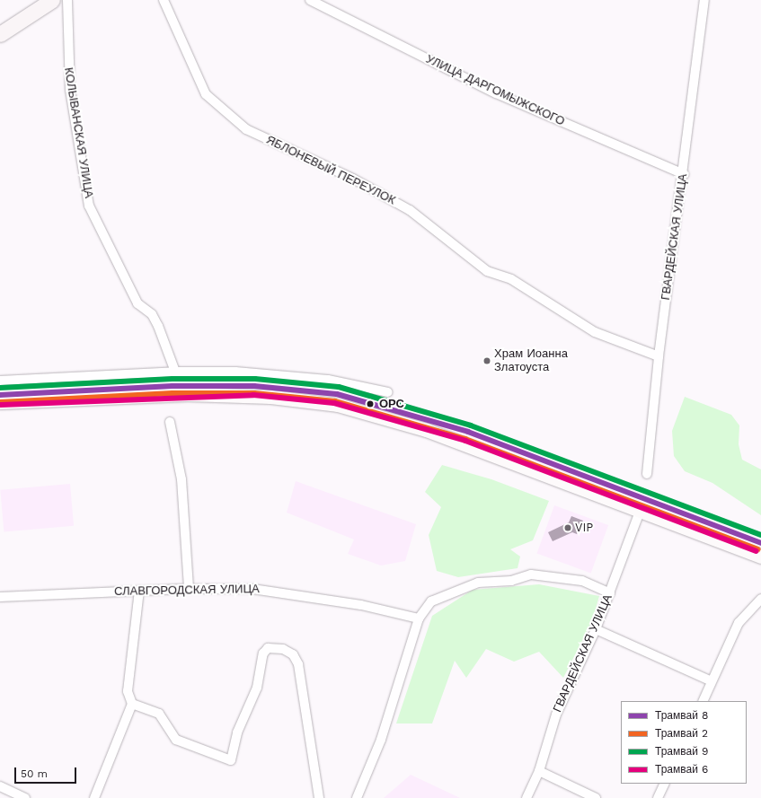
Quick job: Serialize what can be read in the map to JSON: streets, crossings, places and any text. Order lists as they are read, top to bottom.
{
  "streets": {
    "street": [
      "УЛИЦА ДАРГОМЫЖСКОГО",
      "КОЛЫВАНСКАЯ УЛИЦА",
      "ЯБЛОНЕВЫЙ ПЕРЕУЛОК",
      "ГВАРДЕЙСКАЯ УЛИЦА",
      "СЛАВГОРОДСКАЯ УЛИЦА"
    ]
  },
  "crossings": [
    ["УЛИЦА ДАРГОМЫЖСКОГО", "ГВАРДЕЙСКАЯ УЛИЦА"],
    ["ЯБЛОНЕВЫЙ ПЕРЕУЛОК", "ГВАРДЕЙСКАЯ УЛИЦА"]
  ],
  "places": ["Храм Иоанна Златоуста", "ОРС", "VIP"],
  "lines": [
    "tram line 9",
    "tram line 8",
    "tram line 2",
    "tram line 6"
  ],
  "legend": [
    "Трамвай 8",
    "Трамвай 2",
    "Трамвай 9",
    "Трамвай 6"
  ],
  "scale_bar": "50 m"
}
